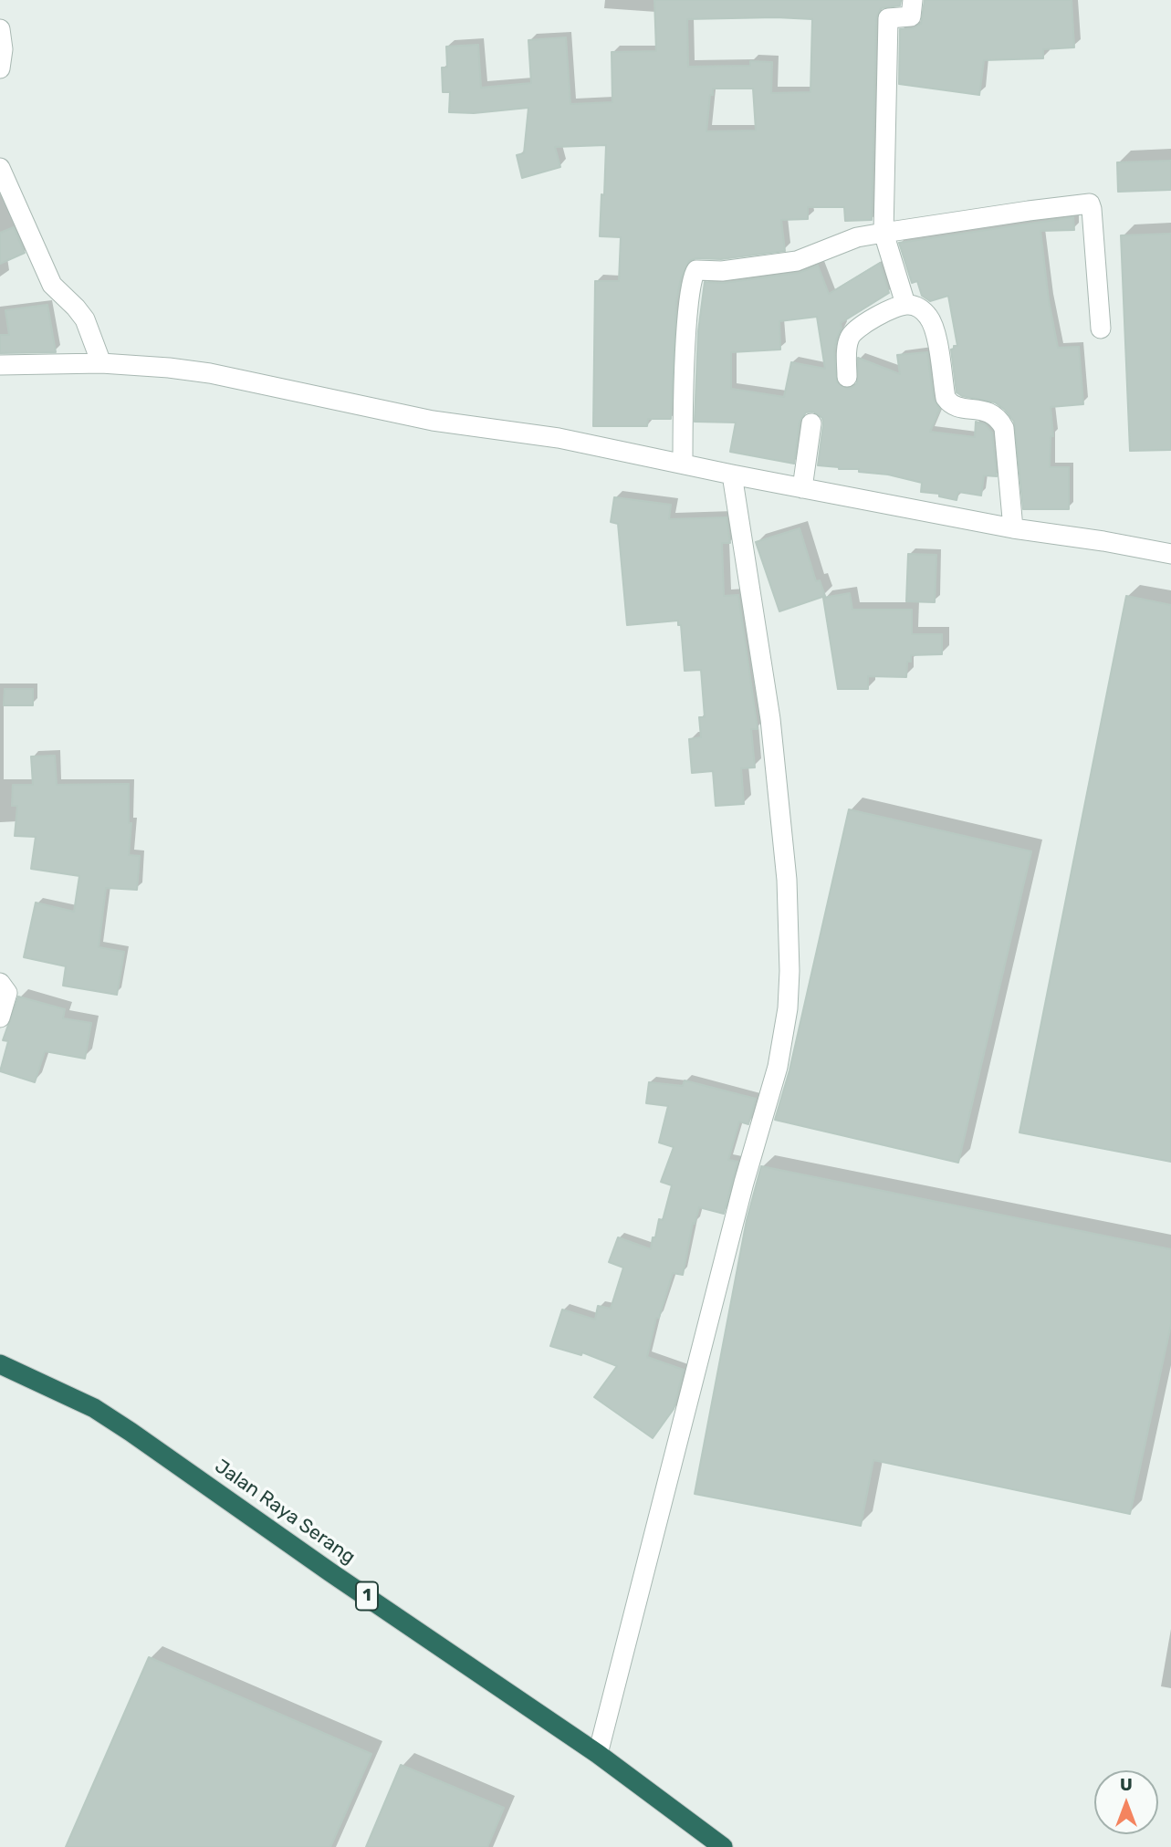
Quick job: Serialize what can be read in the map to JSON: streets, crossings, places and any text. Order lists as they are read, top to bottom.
{
  "streets": {
    "highway": ["Jalan Raya Serang", "1"]
  },
  "north": "top"
}
